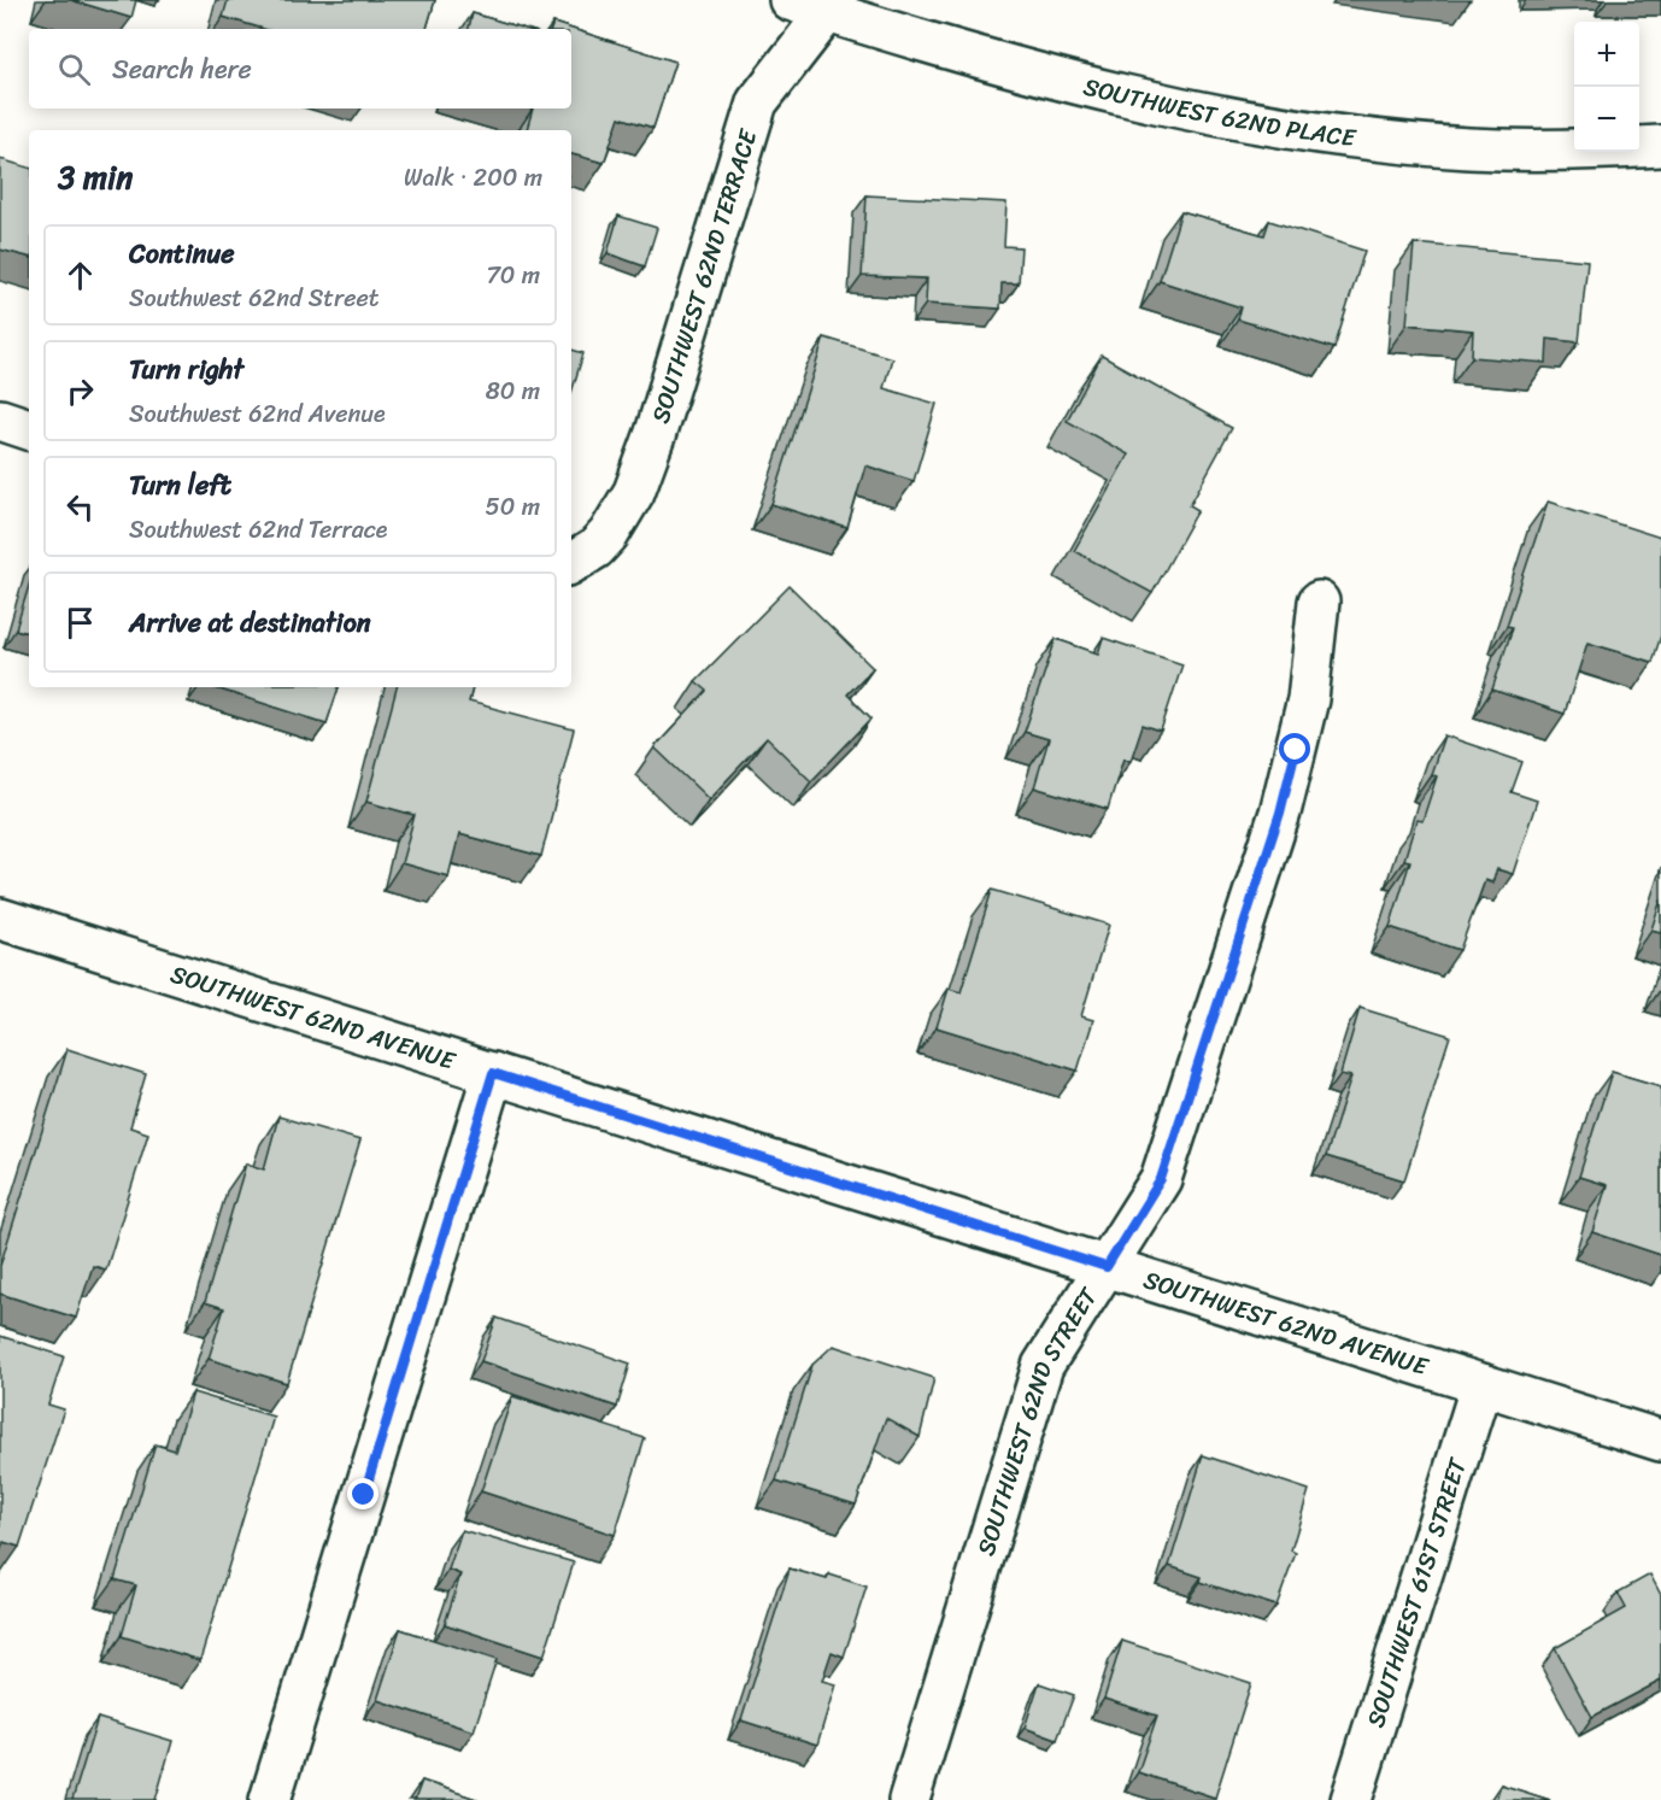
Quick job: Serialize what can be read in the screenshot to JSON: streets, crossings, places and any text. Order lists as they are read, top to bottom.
{
  "streets": {
    "street": [
      "SOUTHWEST 62ND PLACE",
      "SOUTHWEST 62ND TERRACE",
      "SOUTHWEST 62ND AVENUE",
      "SOUTHWEST 62ND STREET",
      "SOUTHWEST 61ST STREET"
    ]
  },
  "crossings": [
    ["SOUTHWEST 62ND PLACE", "SOUTHWEST 62ND TERRACE"],
    ["SOUTHWEST 62ND AVENUE", "SOUTHWEST 62ND STREET"],
    ["SOUTHWEST 62ND AVENUE", "SOUTHWEST 61ST STREET"]
  ],
  "page": {
    "map_buttons": ["+", "−"],
    "search": "Search here",
    "heading": ["3 min", "Walk · 200 m"],
    "list": [
      ["Continue", "Southwest 62nd Street", "70 m"],
      ["Turn right", "Southwest 62nd Avenue", "80 m"],
      ["Turn left", "Southwest 62nd Terrace", "50 m"],
      "Arrive at destination"
    ]
  }
}
